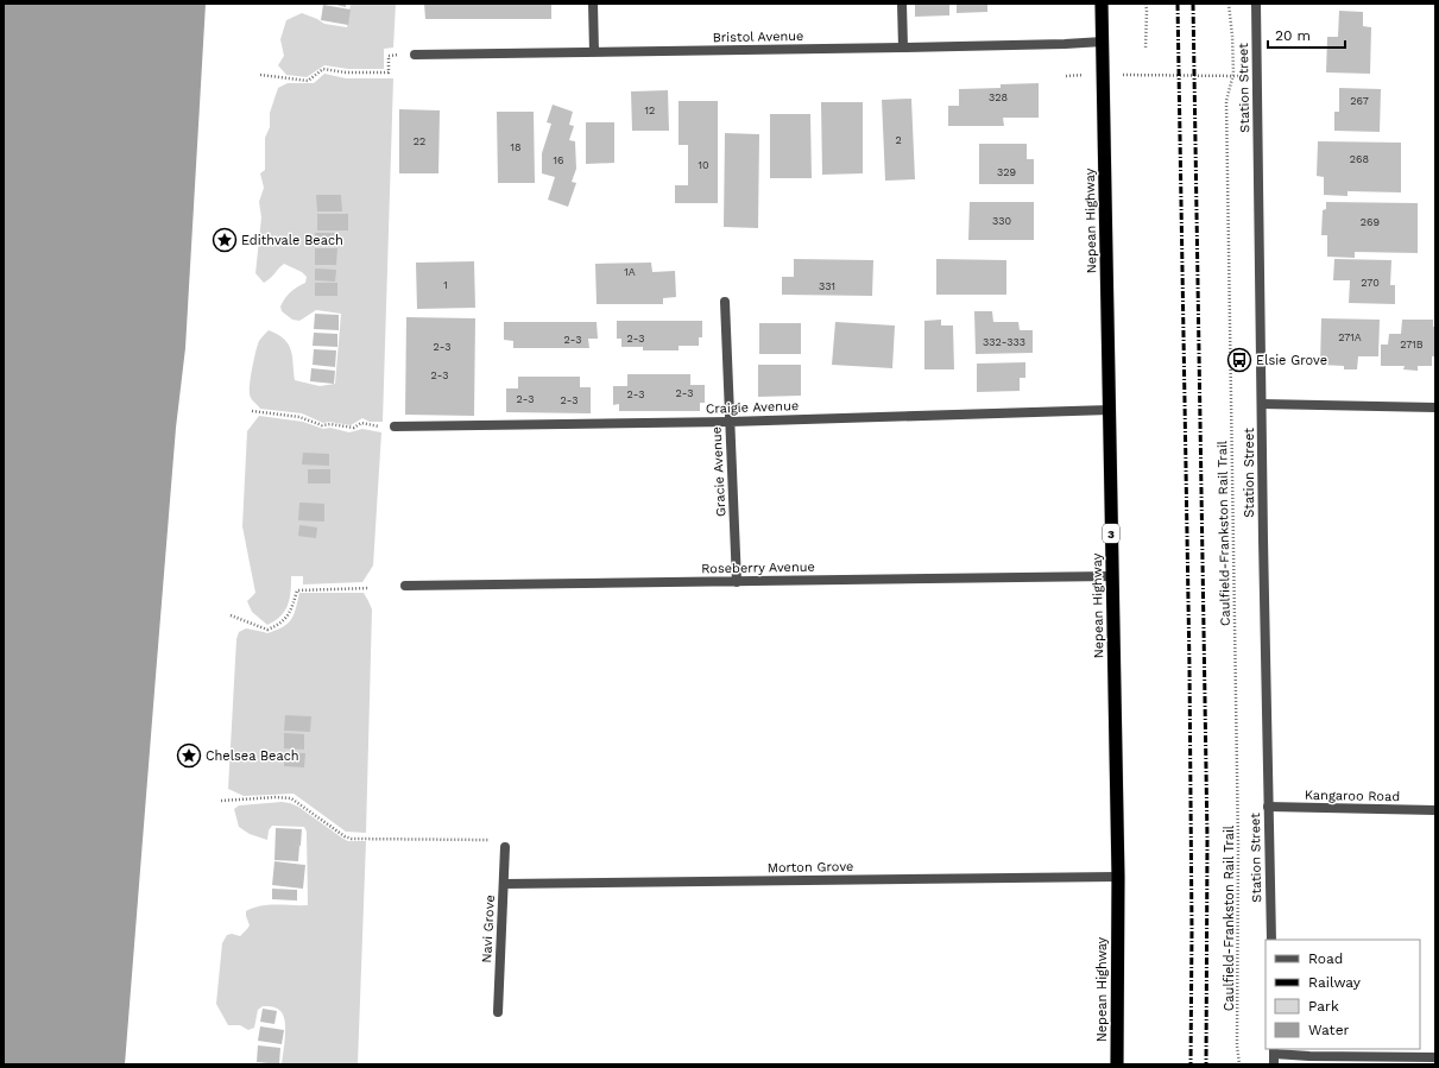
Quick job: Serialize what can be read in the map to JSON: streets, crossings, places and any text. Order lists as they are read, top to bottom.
{
  "streets": {
    "highway": ["Nepean Highway", "3"],
    "street": [
      "Bristol Avenue",
      "Station Street",
      "Craigie Avenue",
      "Gracie Avenue",
      "Roseberry Avenue",
      "Kangaroo Road",
      "Morton Grove",
      "Navi Grove"
    ],
    "path": ["Caulfield-Frankston Rail Trail"]
  },
  "crossings": [
    ["Bristol Avenue", "Nepean Highway"],
    ["Station Street", "Kangaroo Road"],
    ["Nepean Highway", "Craigie Avenue"],
    ["Nepean Highway", "Roseberry Avenue"],
    ["Nepean Highway", "Morton Grove"],
    ["Craigie Avenue", "Gracie Avenue"],
    ["Gracie Avenue", "Roseberry Avenue"],
    ["Morton Grove", "Navi Grove"]
  ],
  "places": {
    "place": ["Edithvale Beach", "Chelsea Beach"],
    "bus stop": ["Elsie Grove"]
  },
  "house_numbers": [
    "328",
    "267",
    "12",
    "2",
    "22",
    "18",
    "268",
    "16",
    "10",
    "329",
    "330",
    "269",
    "1A",
    "270",
    "1",
    "331",
    "271A",
    "2-3",
    "2-3",
    "332-333",
    "271B",
    "2-3",
    "2-3",
    "2-3",
    "2-3",
    "2-3",
    "2-3"
  ],
  "legend": [
    "Road",
    "Railway",
    "Park",
    "Water"
  ],
  "scale_bar": "20 m"
}
